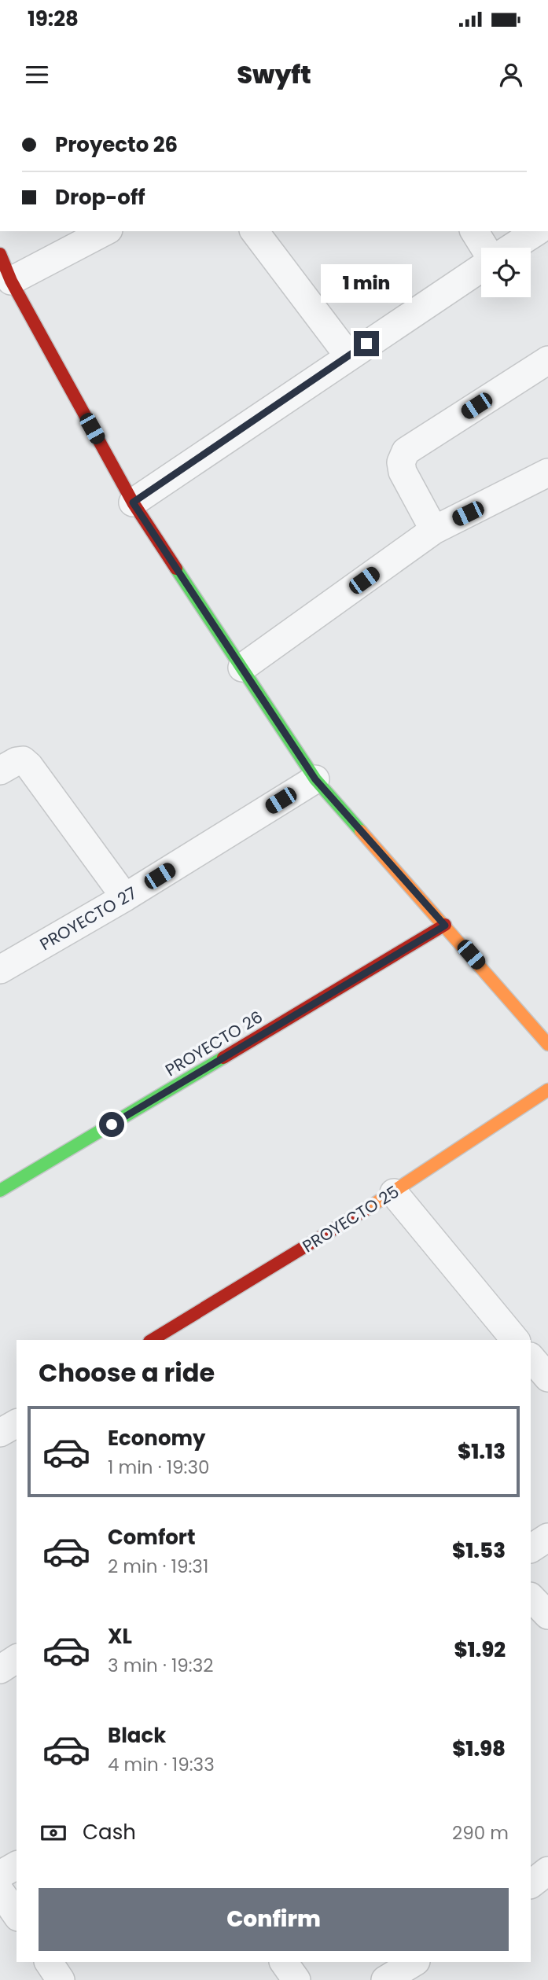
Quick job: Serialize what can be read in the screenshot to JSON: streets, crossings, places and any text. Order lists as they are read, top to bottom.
{
  "streets": {
    "street": ["PROYECTO 27", "PROYECTO 26", "PROYECTO 25"]
  },
  "page": {
    "status": "19:28",
    "header": "Swyft",
    "banner": ["Proyecto 26", "Drop-off"],
    "bubble": "1 min",
    "heading": "Choose a ride",
    "list": [
      {
        "name": "Economy",
        "note": "1 min · 19:30",
        "value": "$1.13"
      },
      {
        "name": "Comfort",
        "note": "2 min · 19:31",
        "value": "$1.53"
      },
      {
        "name": "XL",
        "note": "3 min · 19:32",
        "value": "$1.92"
      },
      {
        "name": "Black",
        "note": "4 min · 19:33",
        "value": "$1.98"
      }
    ],
    "pay": ["Cash", "290 m"],
    "buttons": "Confirm"
  }
}
